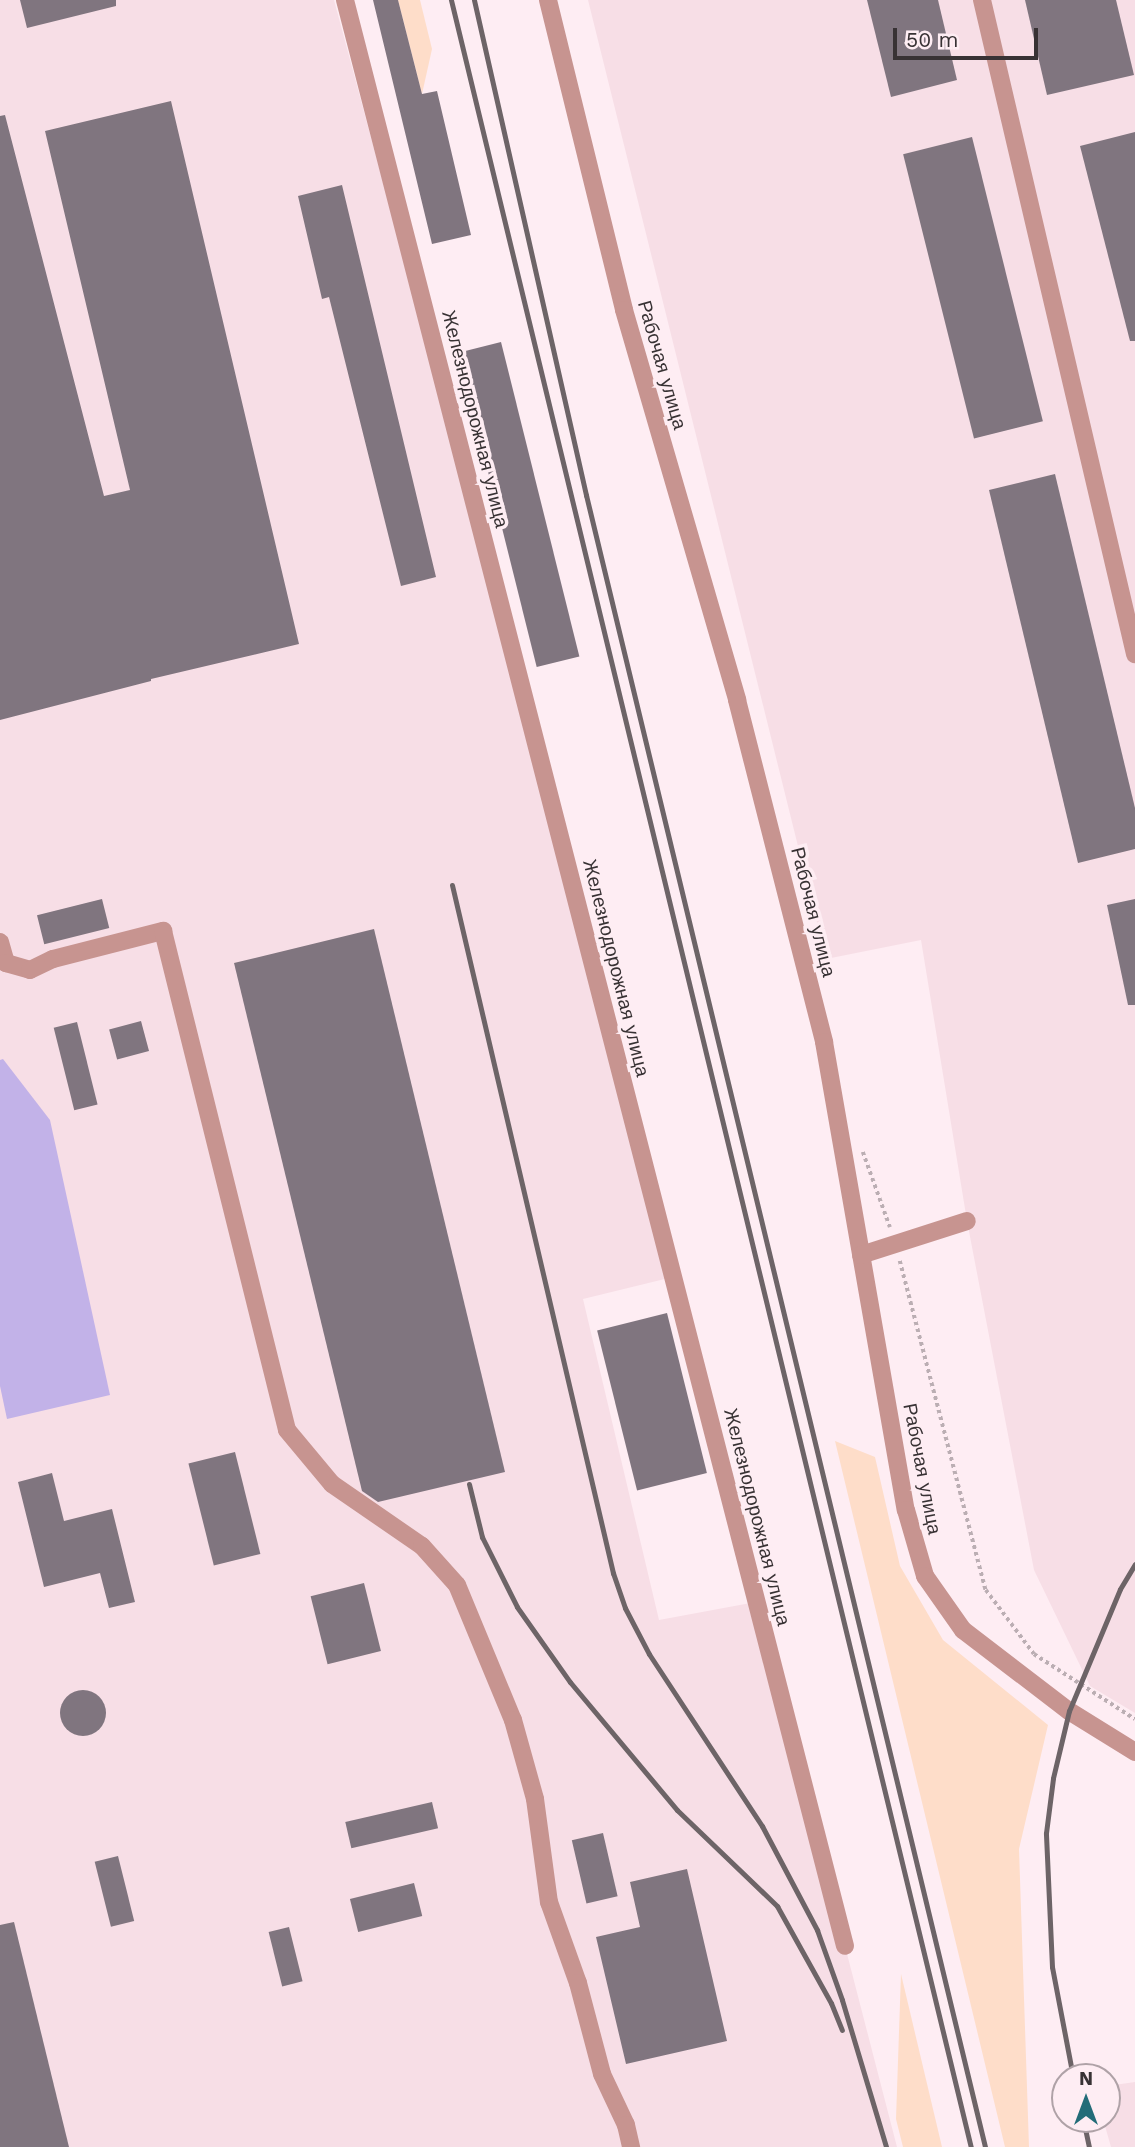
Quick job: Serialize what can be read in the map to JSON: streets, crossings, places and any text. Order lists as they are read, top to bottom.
{
  "streets": {
    "street": ["Рабочая улица", "Железнодорожная улица"]
  },
  "scale_bar": "50 m",
  "north": "top"
}
